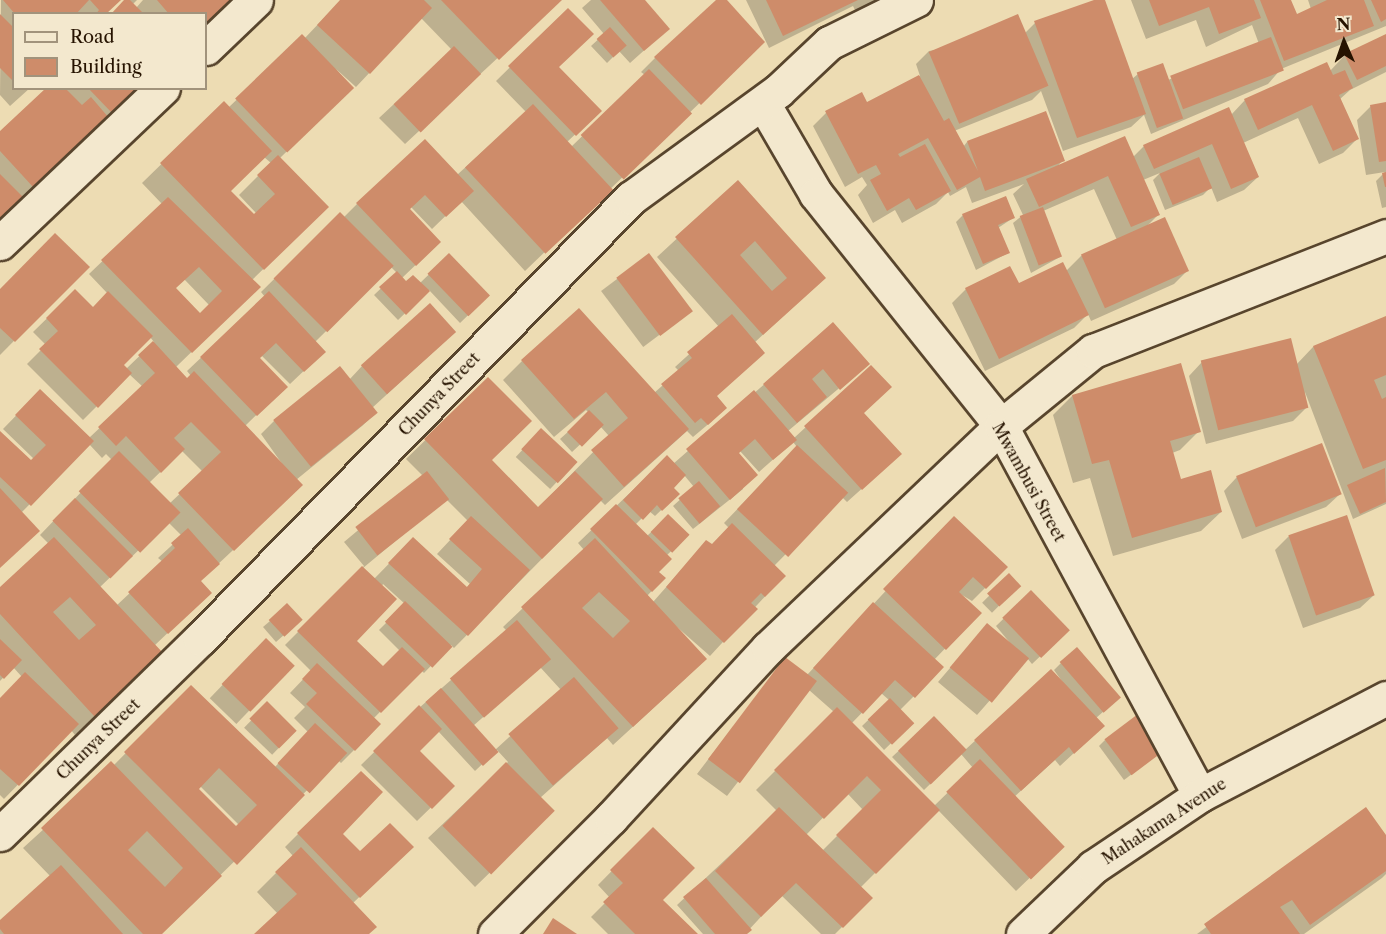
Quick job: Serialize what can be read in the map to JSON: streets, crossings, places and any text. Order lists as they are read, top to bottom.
{
  "streets": {
    "street": ["Chunya Street", "Mwambusi Street", "Mahakama Avenue"]
  },
  "crossings": [
    ["Chunya Street", "Mwambusi Street"],
    ["Mwambusi Street", "Mahakama Avenue"]
  ],
  "legend": ["Road", "Building"],
  "north": "top"
}
